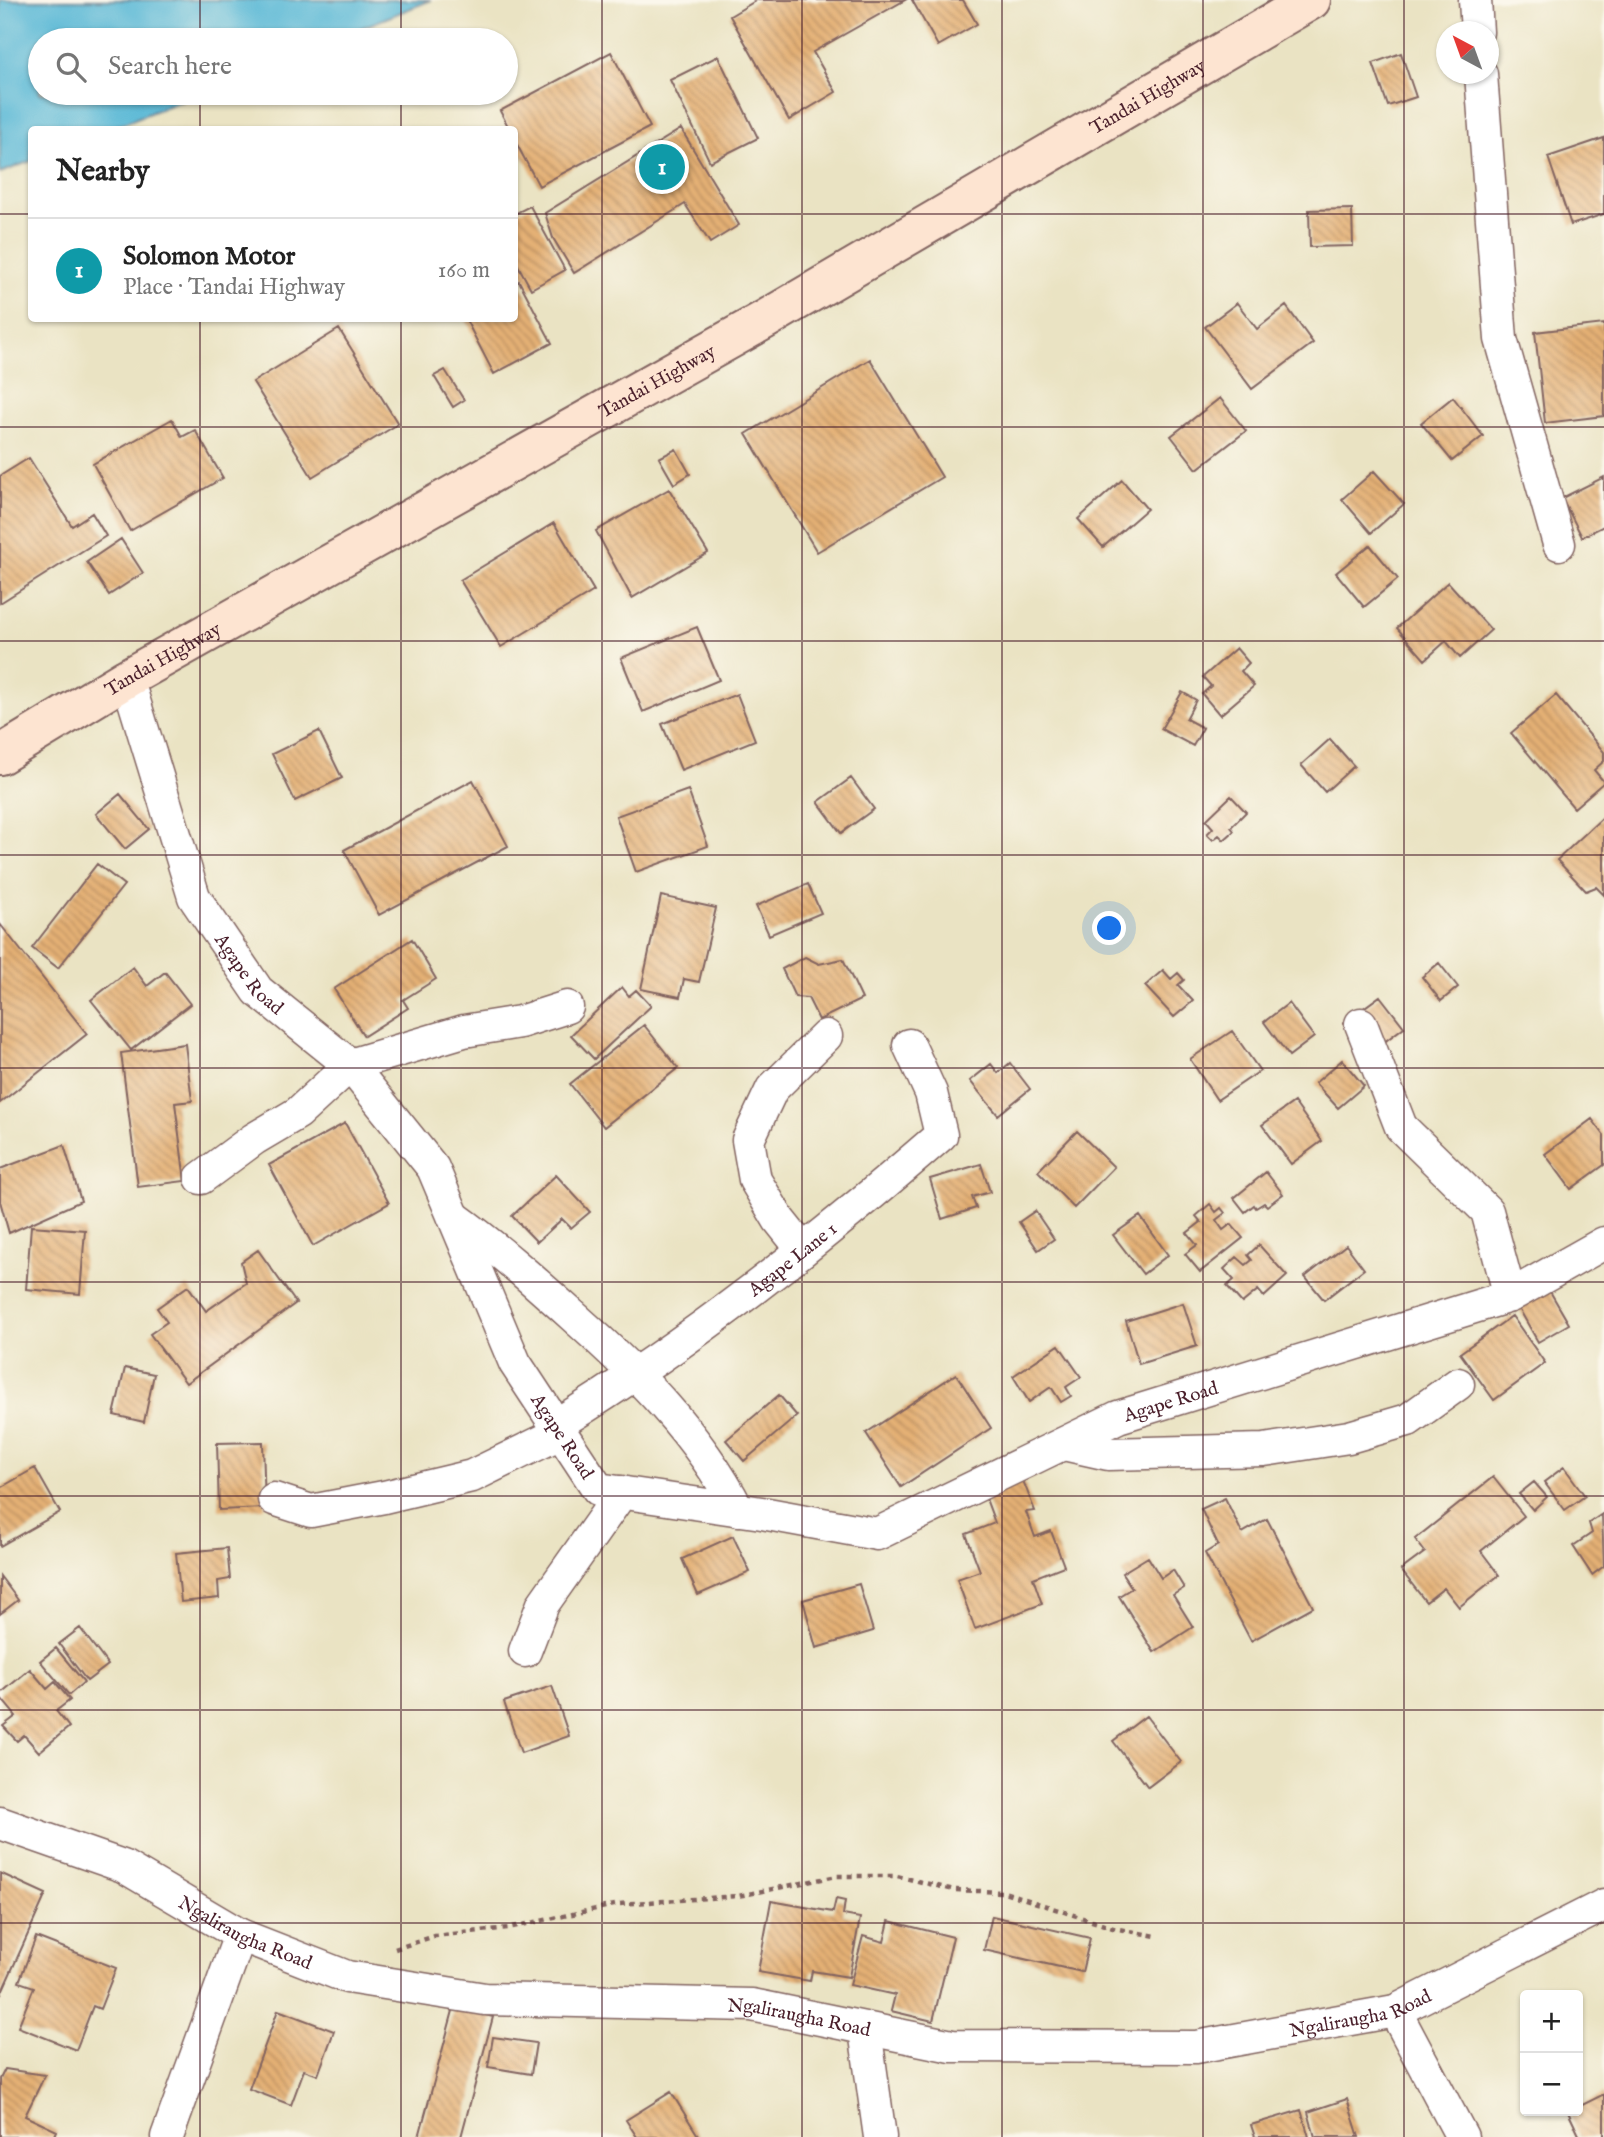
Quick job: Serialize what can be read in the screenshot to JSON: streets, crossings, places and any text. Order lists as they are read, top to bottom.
{
  "streets": {
    "main road": ["Tandai Highway"],
    "street": ["Agape Road", "Agape Lane 1", "Ngaliraugha Road"]
  },
  "crossings": [
    ["Tandai Highway", "Agape Road"],
    ["Agape Road", "Agape Lane 1"]
  ],
  "north": "top left",
  "page": {
    "search": "Search here",
    "heading": "Nearby",
    "pins": "1",
    "list": [
      {
        "mark": "1",
        "name": "Solomon Motor",
        "note": "Place · Tandai Highway",
        "value": "160 m"
      }
    ],
    "map_buttons": ["+", "−"]
  }
}
